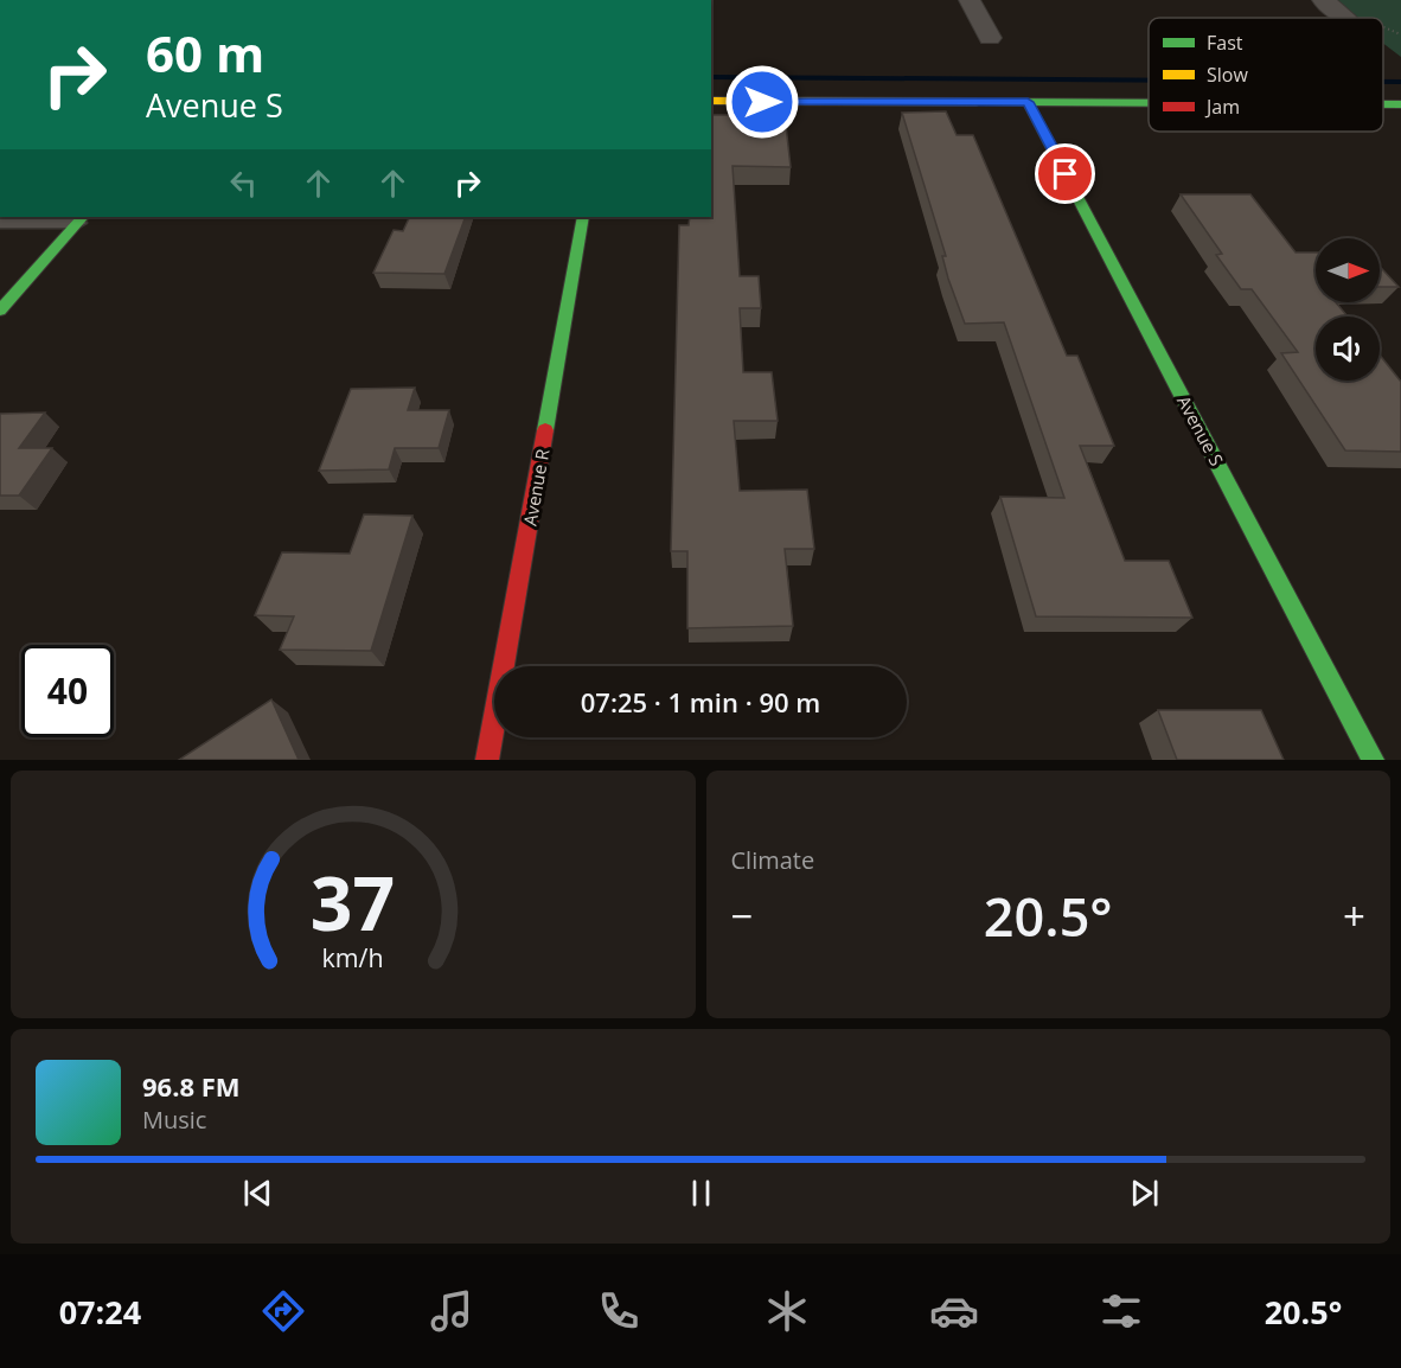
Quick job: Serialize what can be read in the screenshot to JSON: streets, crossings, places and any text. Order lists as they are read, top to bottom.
{
  "streets": {
    "street": ["Avenue S", "Avenue R"]
  },
  "legend": ["Fast", "Slow", "Jam"],
  "north": "right",
  "page": {
    "turn": ["60 m", "Avenue S"],
    "limit": "40",
    "trip": "07:25 · 1 min · 90 m",
    "tile": "Climate",
    "heat": ["−", "20.5°", "+"],
    "song": ["96.8 FM", "Music"],
    "tabs": ["07:24", "20.5°"],
    "gauge": ["37", "km/h"]
  }
}
